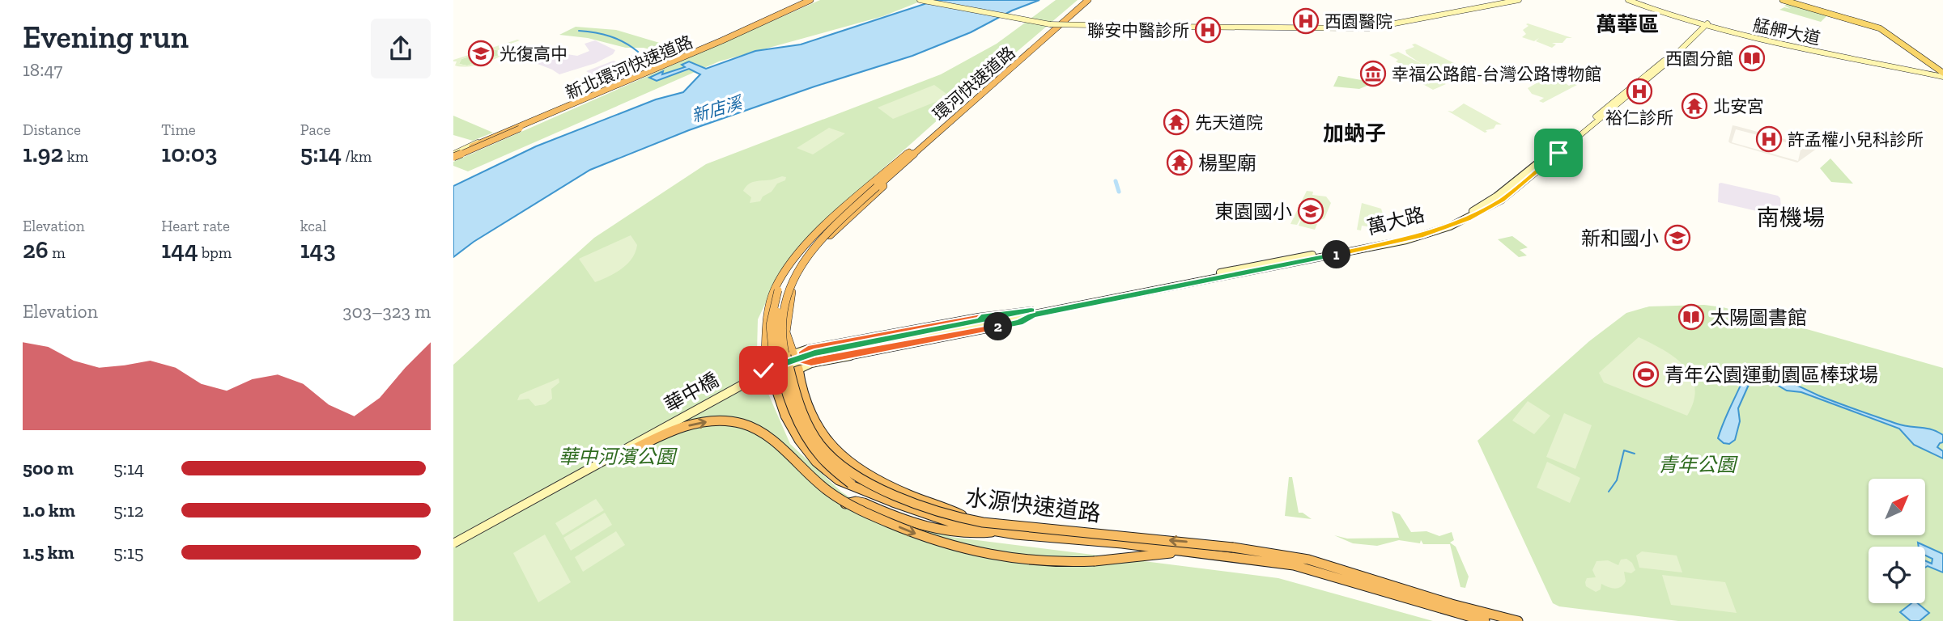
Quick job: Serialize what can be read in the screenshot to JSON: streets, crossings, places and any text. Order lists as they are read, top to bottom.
{
  "streets": {
    "highway": ["新北環河快速道路", "環河快速道路", "水源快速道路"],
    "main road": ["艋舺大道", "萬大路", "華中橋"]
  },
  "crossings": [
    ["艋舺大道", "萬大路"],
    ["環河快速道路", "水源快速道路"],
    ["萬大路", "華中橋"]
  ],
  "districts": ["萬華區", "加蚋子", "南機場"],
  "water": ["新店溪"],
  "parks": ["華中河濱公園", "青年公園"],
  "places": {
    "hospital": [
      "西園醫院",
      "聯安中醫診所",
      "裕仁診所",
      "許孟權小兒科診所"
    ],
    "school or university": ["光復高中", "東園國小", "新和國小"],
    "library": ["西園分館", "太陽圖書館"],
    "museum": ["幸福公路館-台灣公路博物館"],
    "temple": ["北安宮", "先天道院", "楊聖廟"],
    "sports": ["青年公園運動園區棒球場"]
  },
  "north": "top right",
  "page": {
    "heading": ["Evening run", "18:47"],
    "stats": [
      ["Distance", "1.92 km"],
      ["Time", "10:03"],
      ["Pace", "5:14 /km"],
      ["Elevation", "26 m"],
      ["Heart rate", "144 bpm"],
      ["kcal", "143"]
    ],
    "pins": ["1", "2"],
    "chart": ["Elevation", "303–323 m"],
    "list": [
      {
        "name": "500 m",
        "note": "5:14"
      },
      {
        "name": "1.0 km",
        "note": "5:12"
      },
      {
        "name": "1.5 km",
        "note": "5:15"
      }
    ]
  }
}
